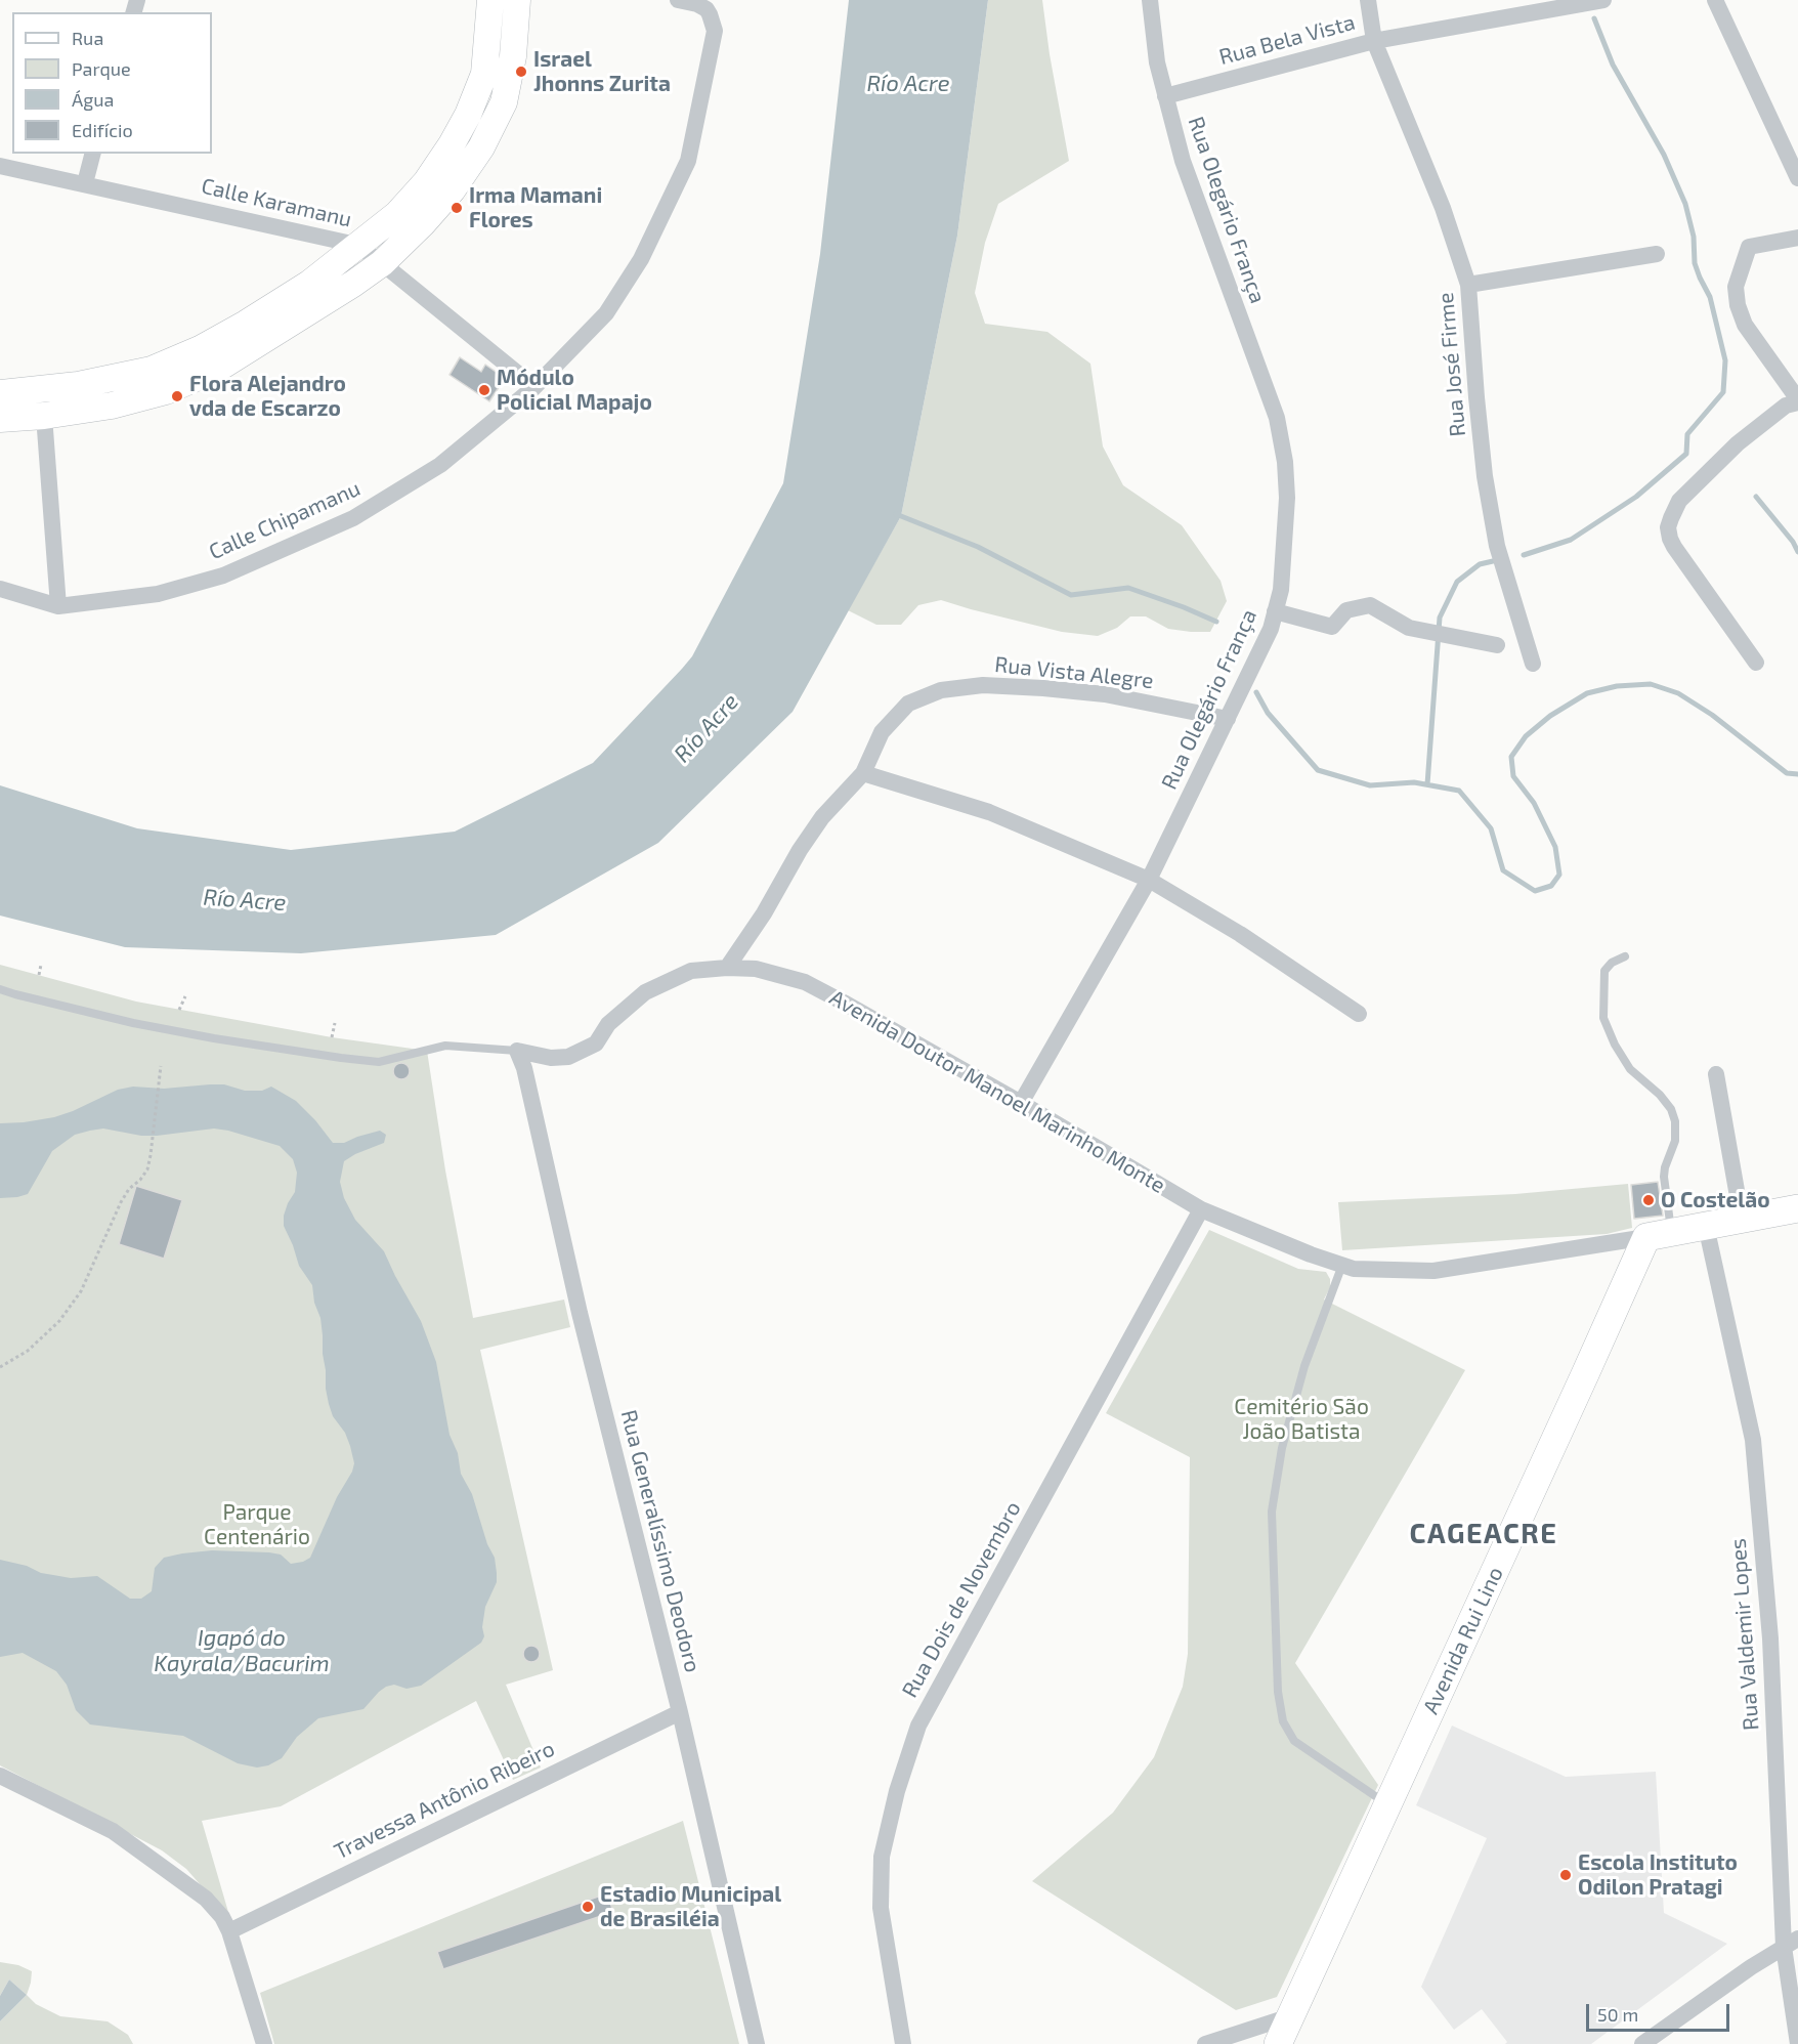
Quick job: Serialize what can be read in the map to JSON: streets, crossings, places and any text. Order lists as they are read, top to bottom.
{
  "streets": {
    "highway": ["Avenida Doutor Manoel Marinho Monte", "Avenida Rui Lino"],
    "street": [
      "Rua Bela Vista",
      "Calle Karamanu",
      "Rua Olegário França",
      "Rua José Firme",
      "Calle Chipamanu",
      "Rua Vista Alegre",
      "Rua Generalíssimo Deodoro",
      "Rua Dois de Novembro",
      "Rua Valdemir Lopes",
      "Travessa Antônio Ribeiro"
    ]
  },
  "crossings": [
    ["Rua Bela Vista", "Rua Olegário França"],
    ["Rua Bela Vista", "Rua José Firme"],
    ["Calle Karamanu", "Calle Chipamanu"],
    ["Rua Olegário França", "Rua Vista Alegre"],
    ["Rua Olegário França", "Avenida Doutor Manoel Marinho Monte"],
    ["Rua Vista Alegre", "Avenida Doutor Manoel Marinho Monte"],
    ["Avenida Doutor Manoel Marinho Monte", "Rua Generalíssimo Deodoro"],
    ["Avenida Doutor Manoel Marinho Monte", "Rua Dois de Novembro"],
    ["Avenida Doutor Manoel Marinho Monte", "Rua Valdemir Lopes"],
    ["Avenida Doutor Manoel Marinho Monte", "Avenida Rui Lino"],
    ["Rua Generalíssimo Deodoro", "Travessa Antônio Ribeiro"]
  ],
  "districts": ["CAGEACRE"],
  "water": ["Río Acre", "Igapó do Kayrala/Bacurim"],
  "parks": ["Cemitério São João Batista", "Parque Centenário"],
  "places": [
    "Israel Jhonns Zurita",
    "Irma Mamani Flores",
    "Módulo Policial Mapajo",
    "Flora Alejandro vda de Escarzo",
    "O Costelão",
    "Escola Instituto Odilon Pratagi",
    "Estadio Municipal de Brasiléia"
  ],
  "legend": [
    "Rua",
    "Parque",
    "Água",
    "Edifício"
  ],
  "scale_bar": "50 m"
}
